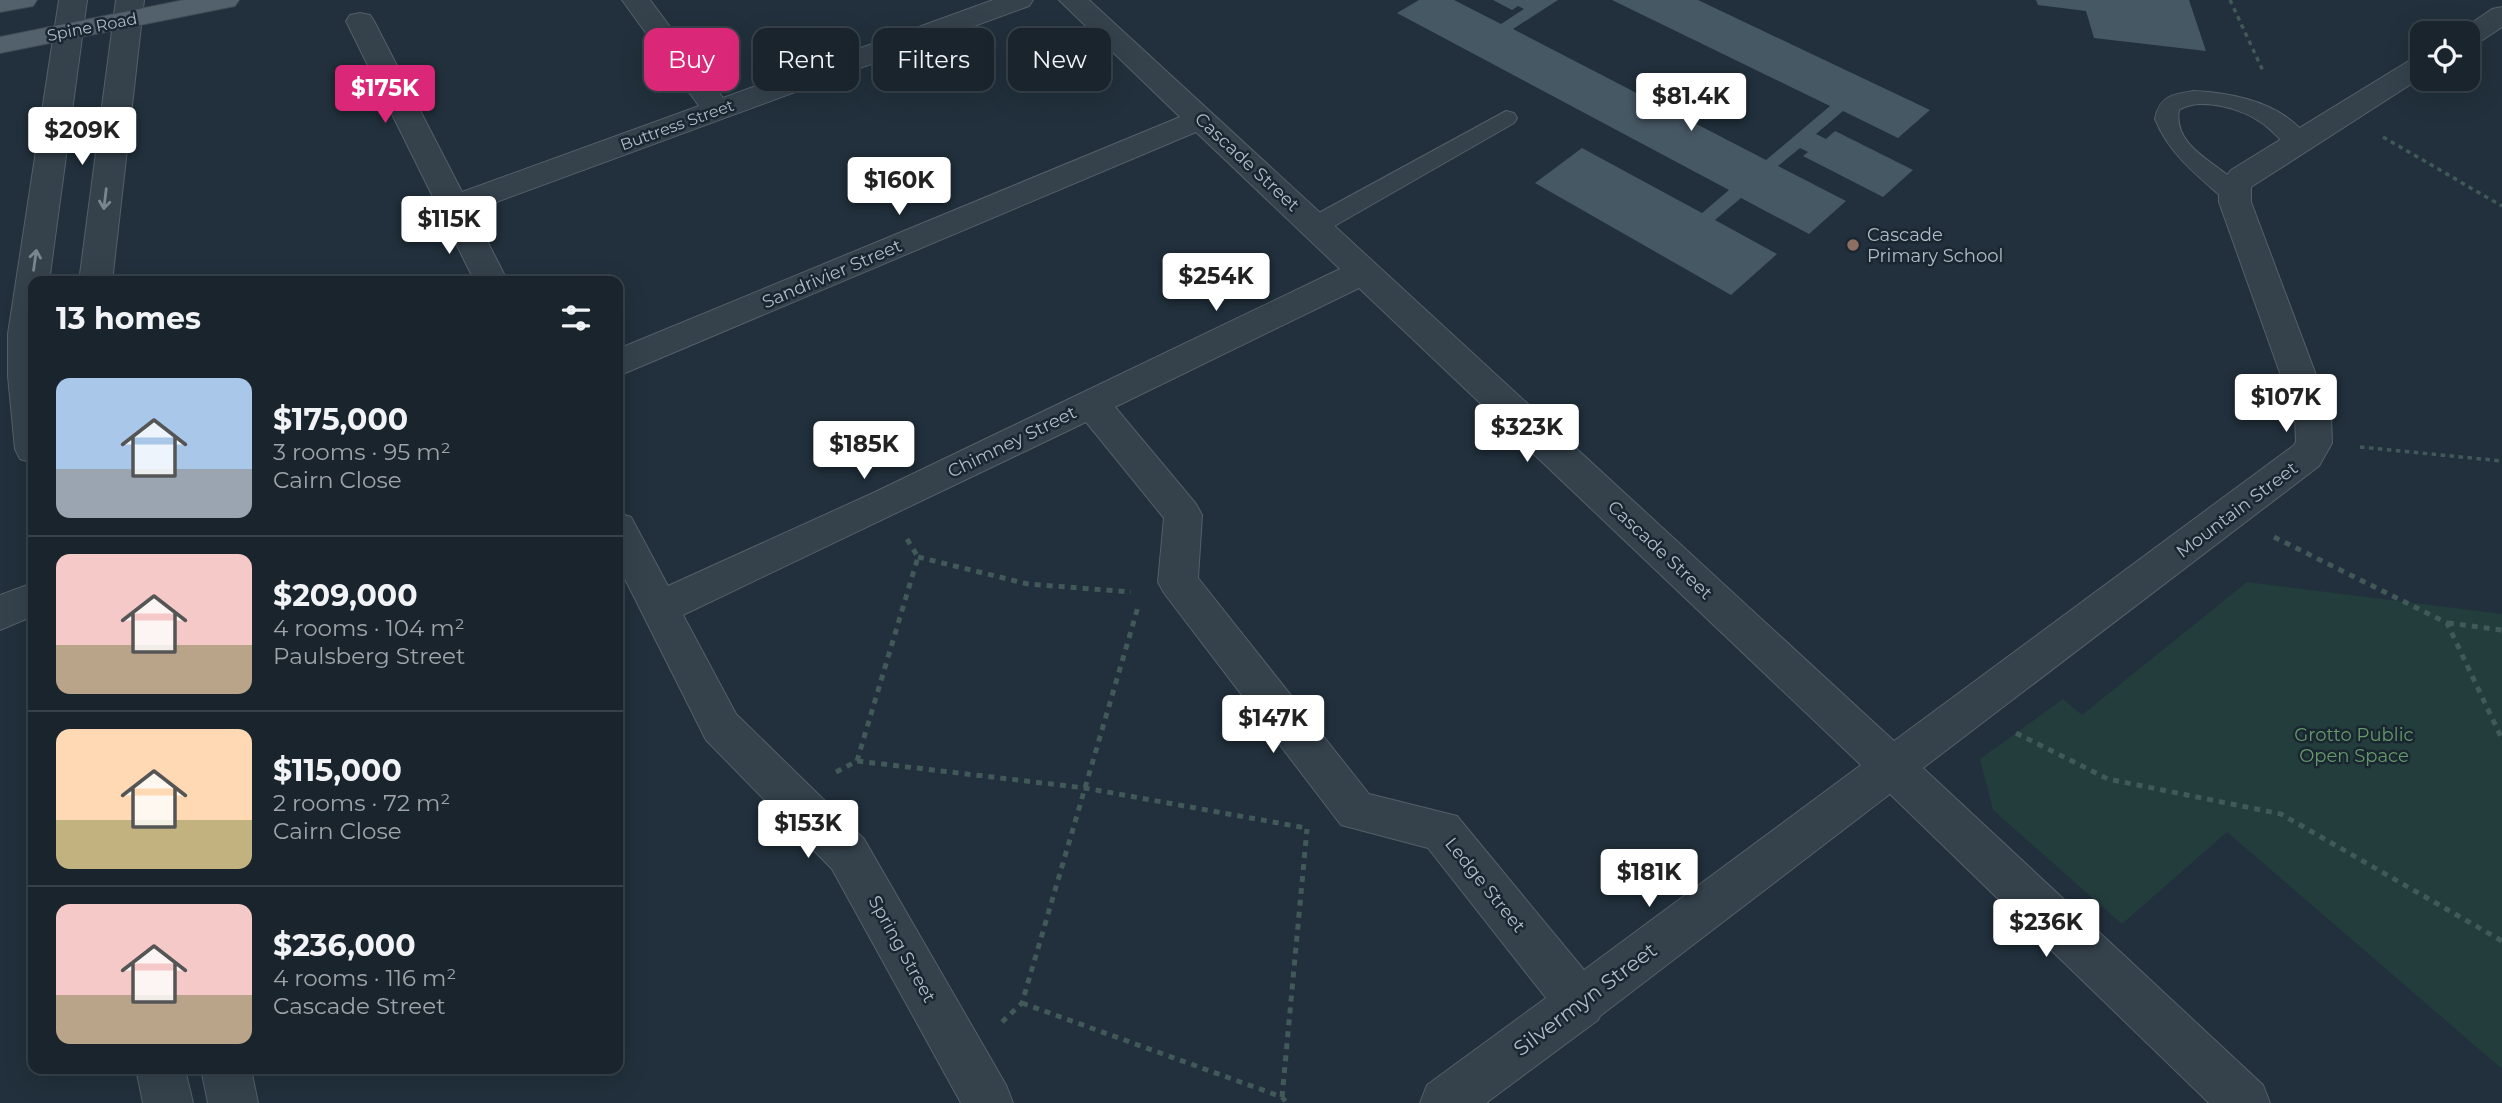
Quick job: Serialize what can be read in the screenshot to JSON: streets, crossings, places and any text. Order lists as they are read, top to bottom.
{
  "streets": {
    "main road": ["Spine Road"],
    "street": [
      "Buttress Street",
      "Cascade Street",
      "Sandrivier Street",
      "Chimney Street",
      "Mountain Street",
      "Ledge Street",
      "Spring Street",
      "Silvermyn Street"
    ]
  },
  "crossings": [
    ["Cascade Street", "Sandrivier Street"],
    ["Cascade Street", "Chimney Street"],
    ["Cascade Street", "Mountain Street"],
    ["Cascade Street", "Silvermyn Street"],
    ["Chimney Street", "Spring Street"],
    ["Mountain Street", "Silvermyn Street"],
    ["Ledge Street", "Silvermyn Street"]
  ],
  "parks": ["Grotto Public Open Space"],
  "places": ["Cascade Primary School"],
  "page": {
    "chip": [
      "Buy",
      "Rent",
      "Filters",
      "New"
    ],
    "price": [
      "$175K",
      "$81.4K",
      "$209K",
      "$160K",
      "$115K",
      "$254K",
      "$107K",
      "$323K",
      "$185K",
      "$147K",
      "$153K",
      "$181K",
      "$236K"
    ],
    "heading": "13 homes",
    "list": [
      {
        "name": "$175,000",
        "note": "3 rooms · 95 m² · Cairn Close"
      },
      {
        "name": "$209,000",
        "note": "4 rooms · 104 m² · Paulsberg Street"
      },
      {
        "name": "$115,000",
        "note": "2 rooms · 72 m² · Cairn Close"
      },
      {
        "name": "$236,000",
        "note": "4 rooms · 116 m² · Cascade Street"
      }
    ]
  }
}
